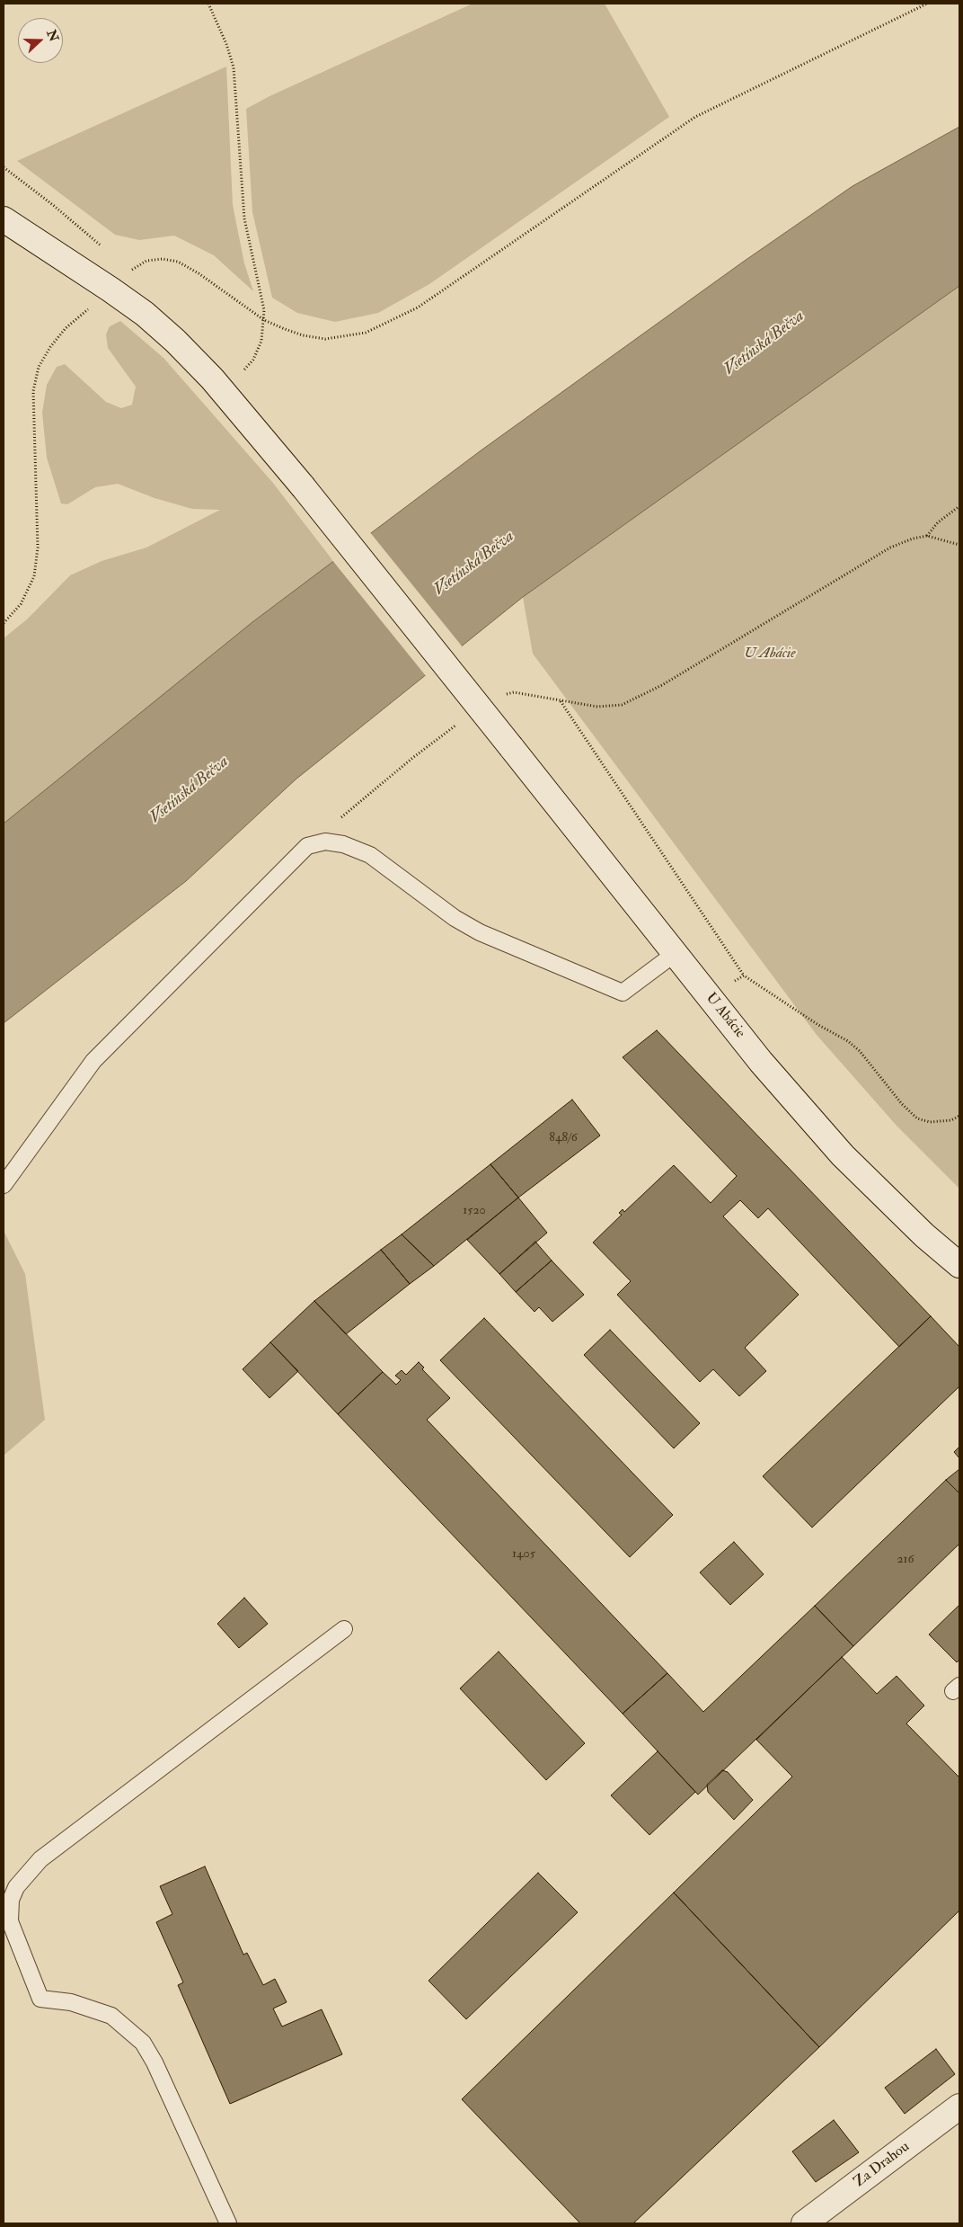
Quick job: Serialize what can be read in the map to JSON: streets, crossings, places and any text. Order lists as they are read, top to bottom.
{
  "streets": {
    "main road": ["U Abácie", "Za Drahou"]
  },
  "water": ["Vsetínská Bečva"],
  "parks": ["U Abácie"],
  "house_numbers": [
    "848/6",
    "1520",
    "1405",
    "216"
  ],
  "north": "right"
}
